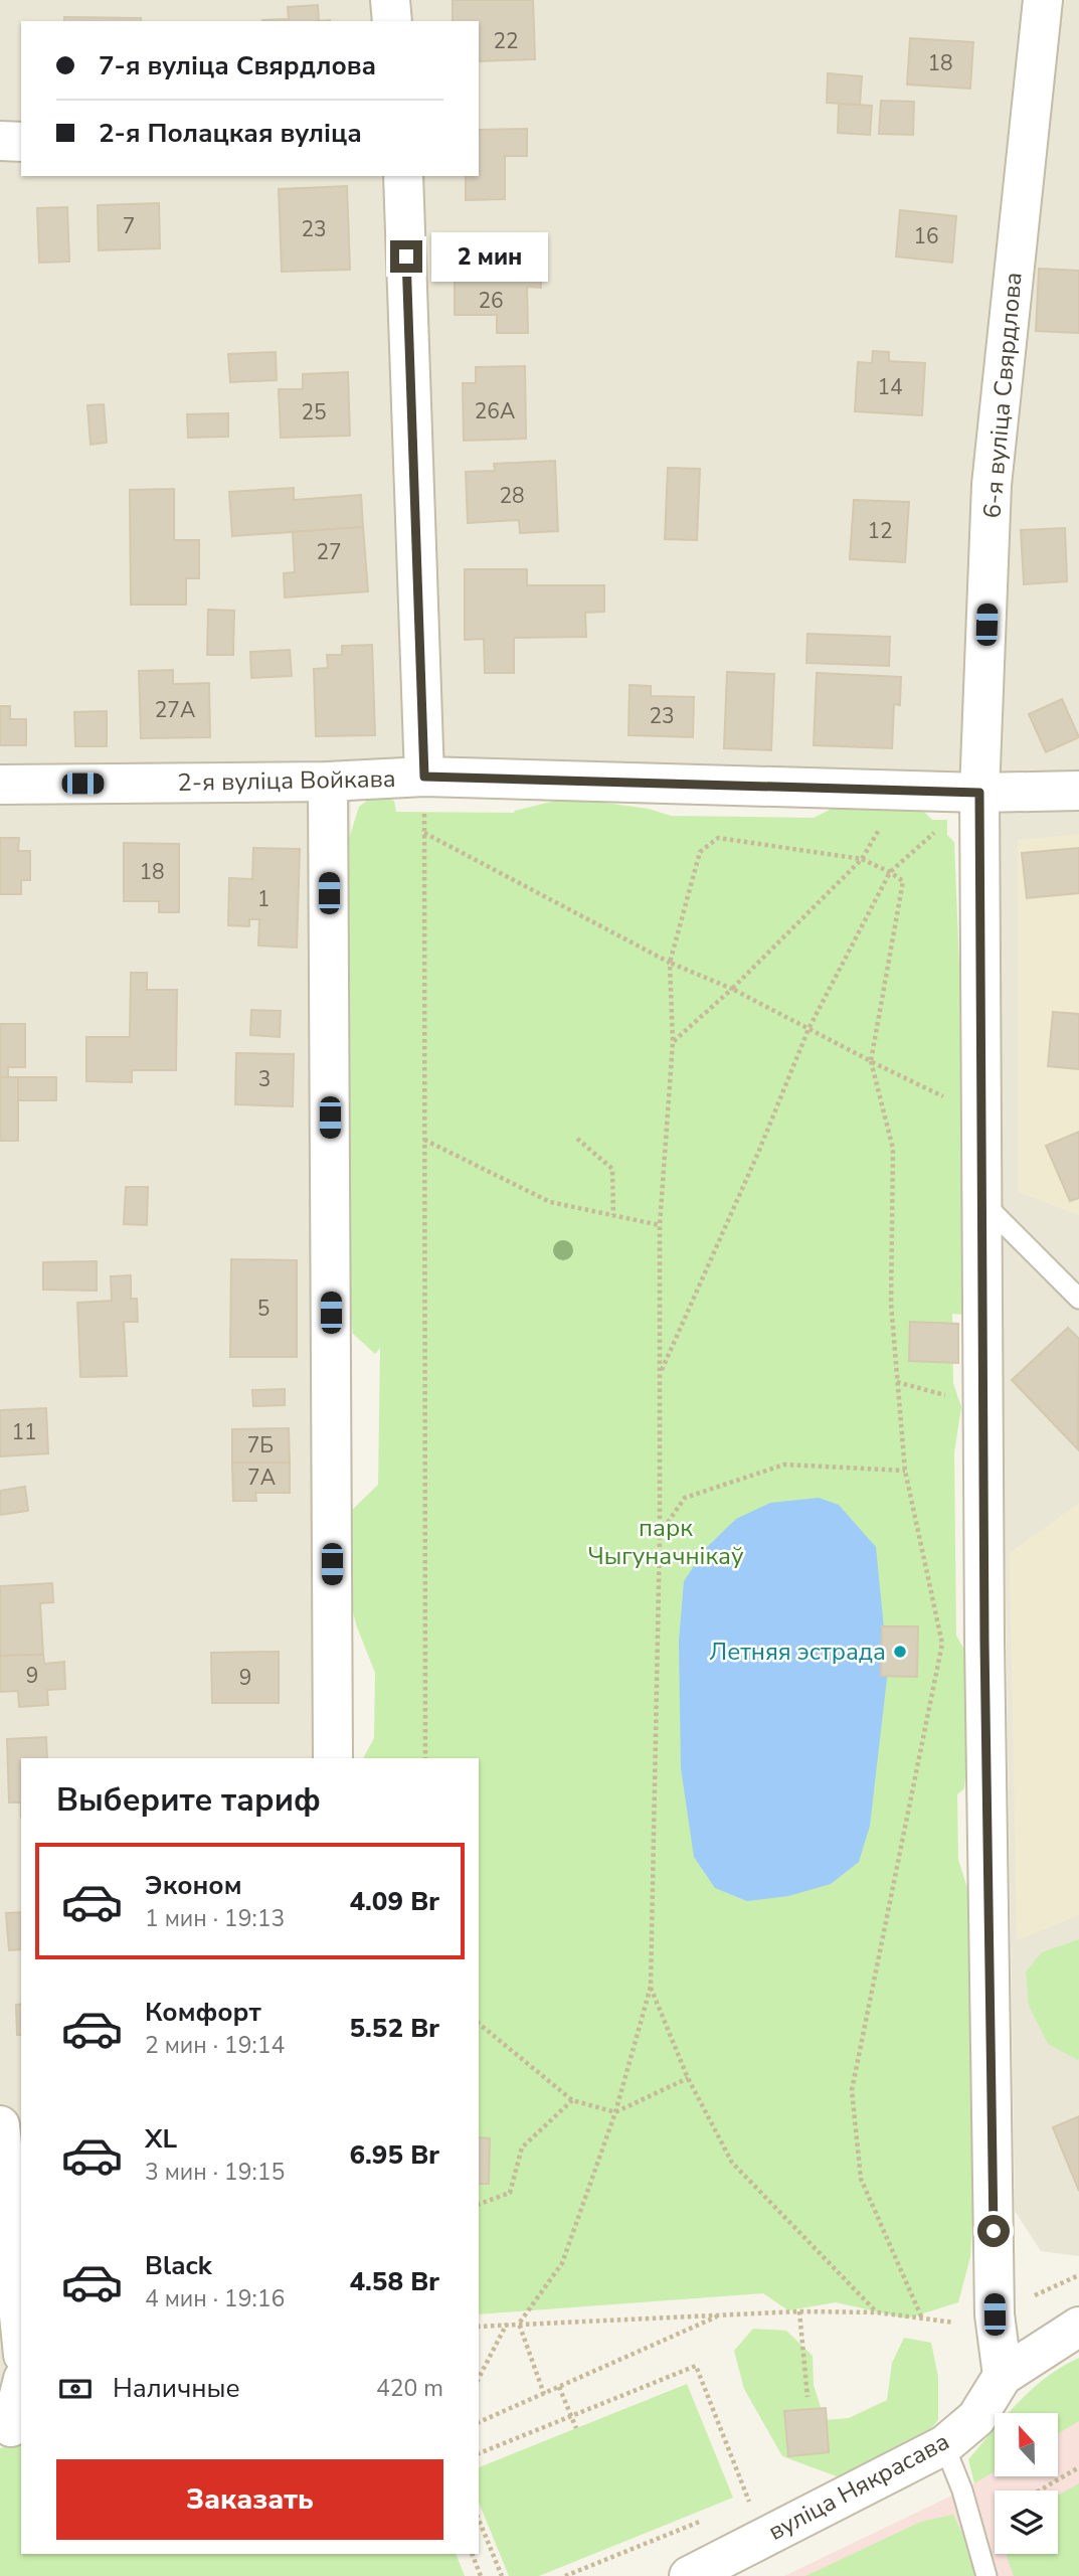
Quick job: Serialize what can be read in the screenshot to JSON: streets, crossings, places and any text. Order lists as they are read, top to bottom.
{
  "streets": {
    "street": ["6-я вуліца Свярдлова", "2-я вуліца Войкава", "вуліца Някрасава"]
  },
  "crossings": [
    ["6-я вуліца Свярдлова", "2-я вуліца Войкава"],
    ["6-я вуліца Свярдлова", "вуліца Някрасава"]
  ],
  "parks": ["парк Чыгуначнікаў"],
  "places": ["Летняя эстрада"],
  "house_numbers": [
    "22",
    "18",
    "7",
    "23",
    "16",
    "26",
    "14",
    "26А",
    "25",
    "28",
    "12",
    "27",
    "27А",
    "23",
    "18",
    "1",
    "3",
    "5",
    "11",
    "7Б",
    "7А",
    "9",
    "9"
  ],
  "north": "top",
  "page": {
    "banner": ["7-я вуліца Свярдлова", "2-я Полацкая вуліца"],
    "bubble": "2 мин",
    "heading": "Выберите тариф",
    "list": [
      {
        "name": "Эконом",
        "note": "1 мин · 19:13",
        "value": "4.09 Br"
      },
      {
        "name": "Комфорт",
        "note": "2 мин · 19:14",
        "value": "5.52 Br"
      },
      {
        "name": "XL",
        "note": "3 мин · 19:15",
        "value": "6.95 Br"
      },
      {
        "name": "Black",
        "note": "4 мин · 19:16",
        "value": "4.58 Br"
      }
    ],
    "pay": ["Наличные", "420 m"],
    "buttons": "Заказать"
  }
}
